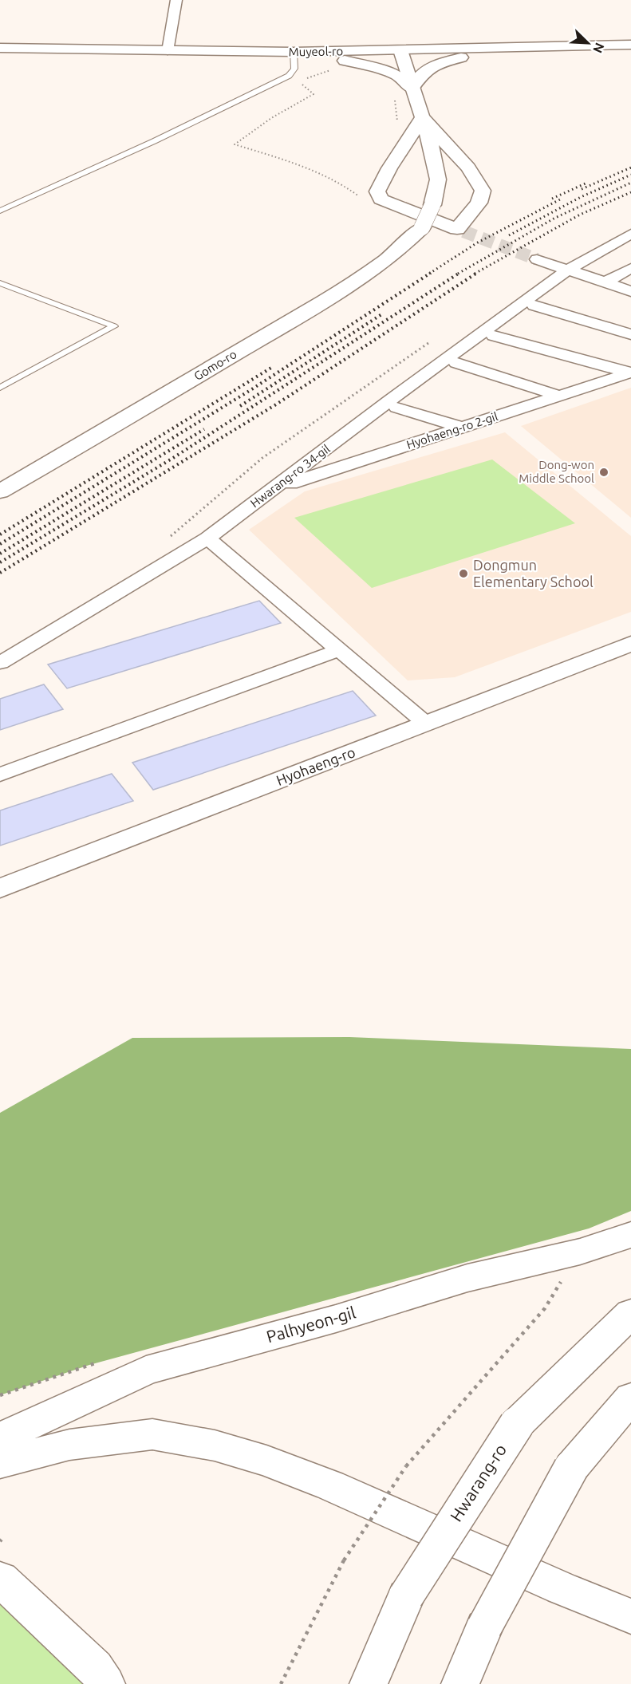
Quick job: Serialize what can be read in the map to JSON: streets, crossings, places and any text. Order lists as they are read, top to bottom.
{
  "streets": {
    "main road": [
      "Muyeol-ro",
      "Gomo-ro",
      "Hyohaeng-ro",
      "Palhyeon-gil",
      "Hwarang-ro"
    ],
    "street": ["Hyohaeng-ro 2-gil", "Hwarang-ro 34-gil"]
  },
  "crossings": [
    ["Hyohaeng-ro 2-gil", "Hwarang-ro 34-gil"]
  ],
  "places": ["Dong-won Middle School", "Dongmun Elementary School"],
  "north": "bottom right"
}
